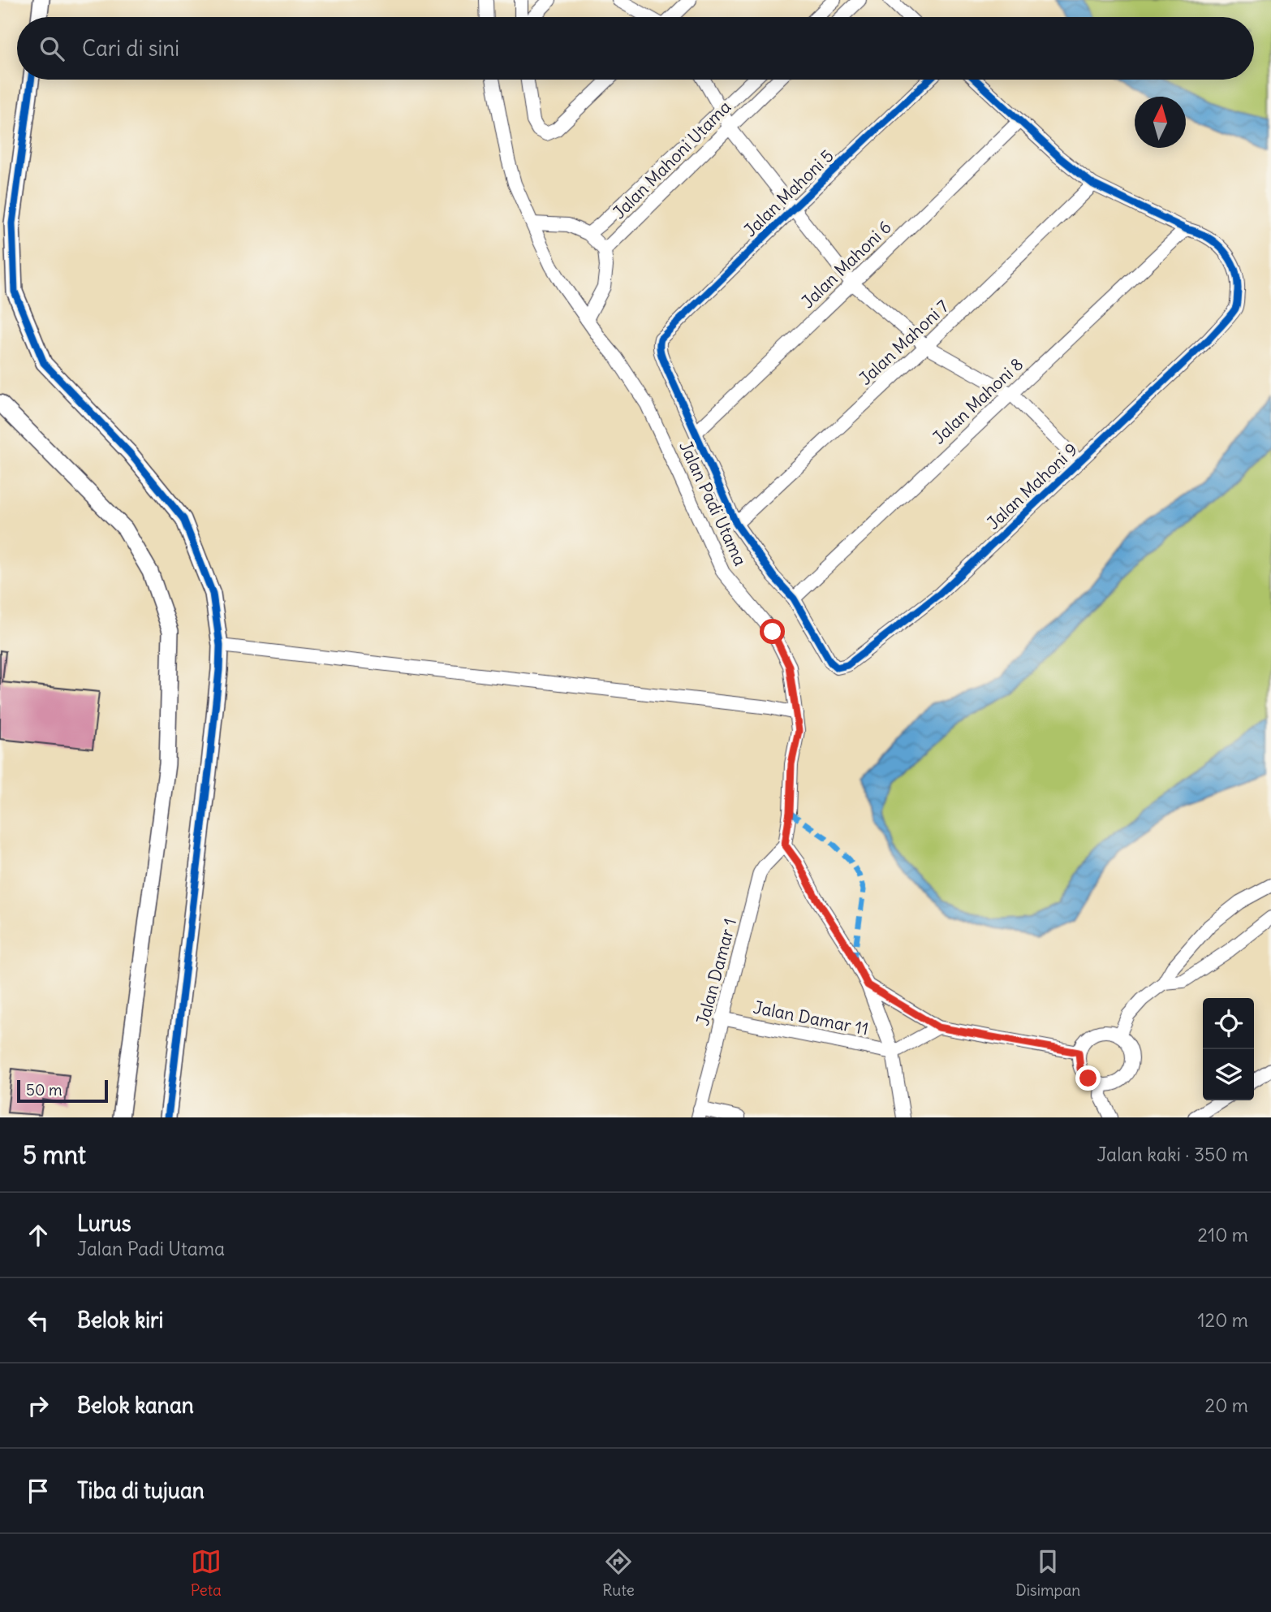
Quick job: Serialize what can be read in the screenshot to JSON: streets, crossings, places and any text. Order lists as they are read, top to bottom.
{
  "streets": {
    "street": [
      "Jalan Mahoni Utama",
      "Jalan Mahoni 5",
      "Jalan Mahoni 6",
      "Jalan Mahoni 7",
      "Jalan Mahoni 8",
      "Jalan Mahoni 9",
      "Jalan Padi Utama",
      "Jalan Damar 1",
      "Jalan Damar 11"
    ]
  },
  "crossings": [
    ["Jalan Mahoni 5", "Jalan Mahoni 6"],
    ["Jalan Mahoni 8", "Jalan Mahoni 9"],
    ["Jalan Padi Utama", "Jalan Damar 1"],
    ["Jalan Damar 1", "Jalan Damar 11"]
  ],
  "scale_bar": "50 m",
  "north": "top",
  "page": {
    "search": "Cari di sini",
    "scale": "50 m",
    "heading": ["5 mnt", "Jalan kaki · 350 m"],
    "list": [
      ["Lurus", "Jalan Padi Utama", "210 m"],
      ["Belok kiri", "120 m"],
      ["Belok kanan", "20 m"],
      "Tiba di tujuan"
    ],
    "nav": ["Peta", "Rute", "Disimpan"]
  }
}
